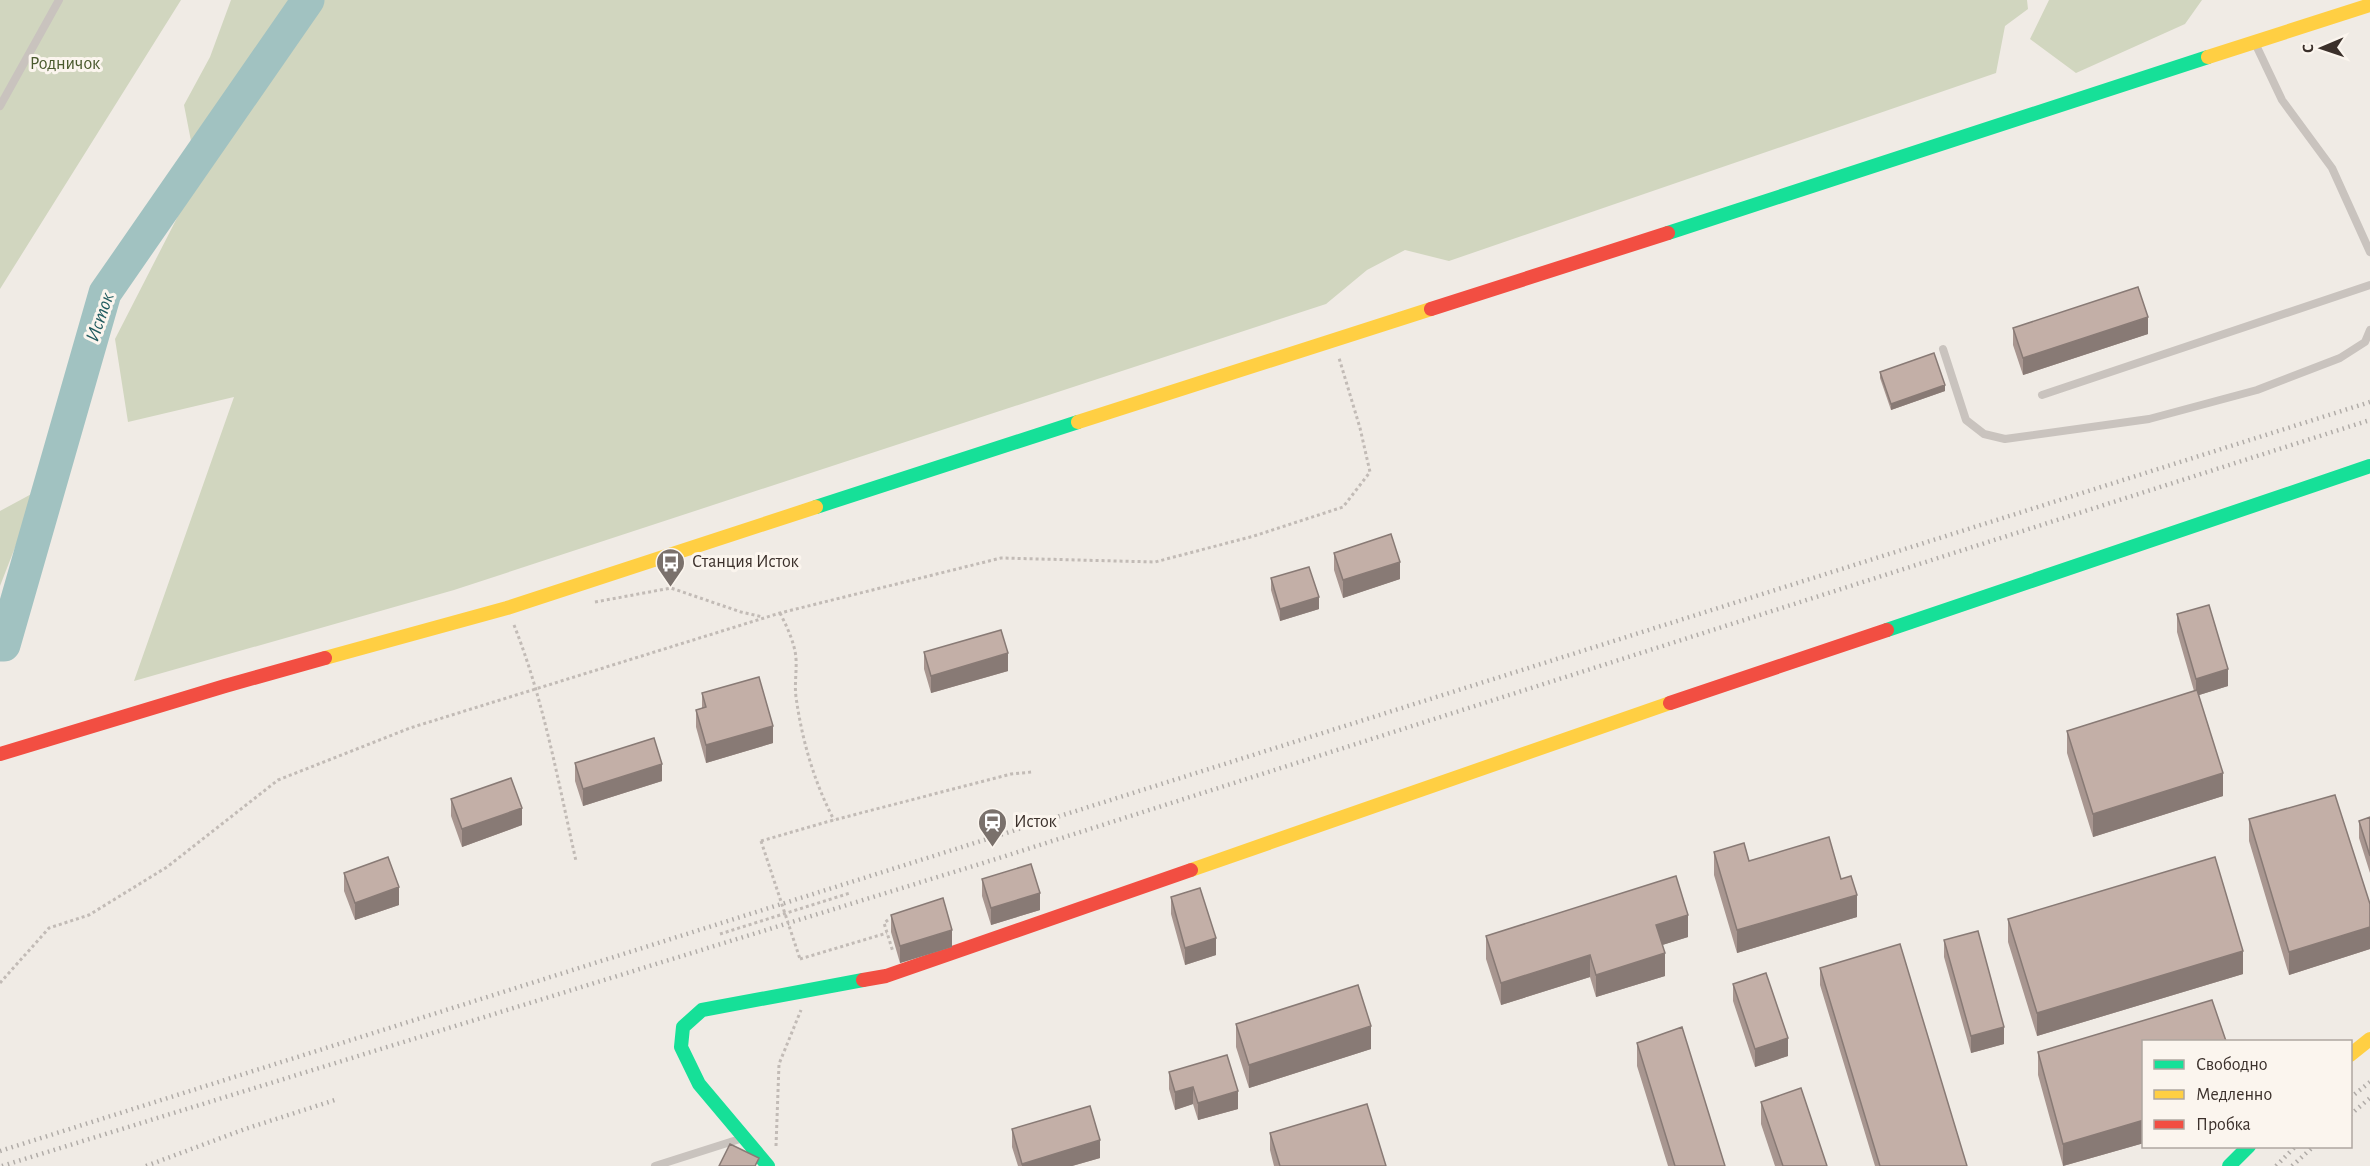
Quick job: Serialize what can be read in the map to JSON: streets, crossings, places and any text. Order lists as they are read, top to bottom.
{
  "water": ["Исток"],
  "parks": ["Родничок"],
  "places": {
    "bus stop": ["Станция Исток"],
    "station": ["Исток"]
  },
  "legend": ["Свободно", "Медленно", "Пробка"],
  "north": "left"
}
